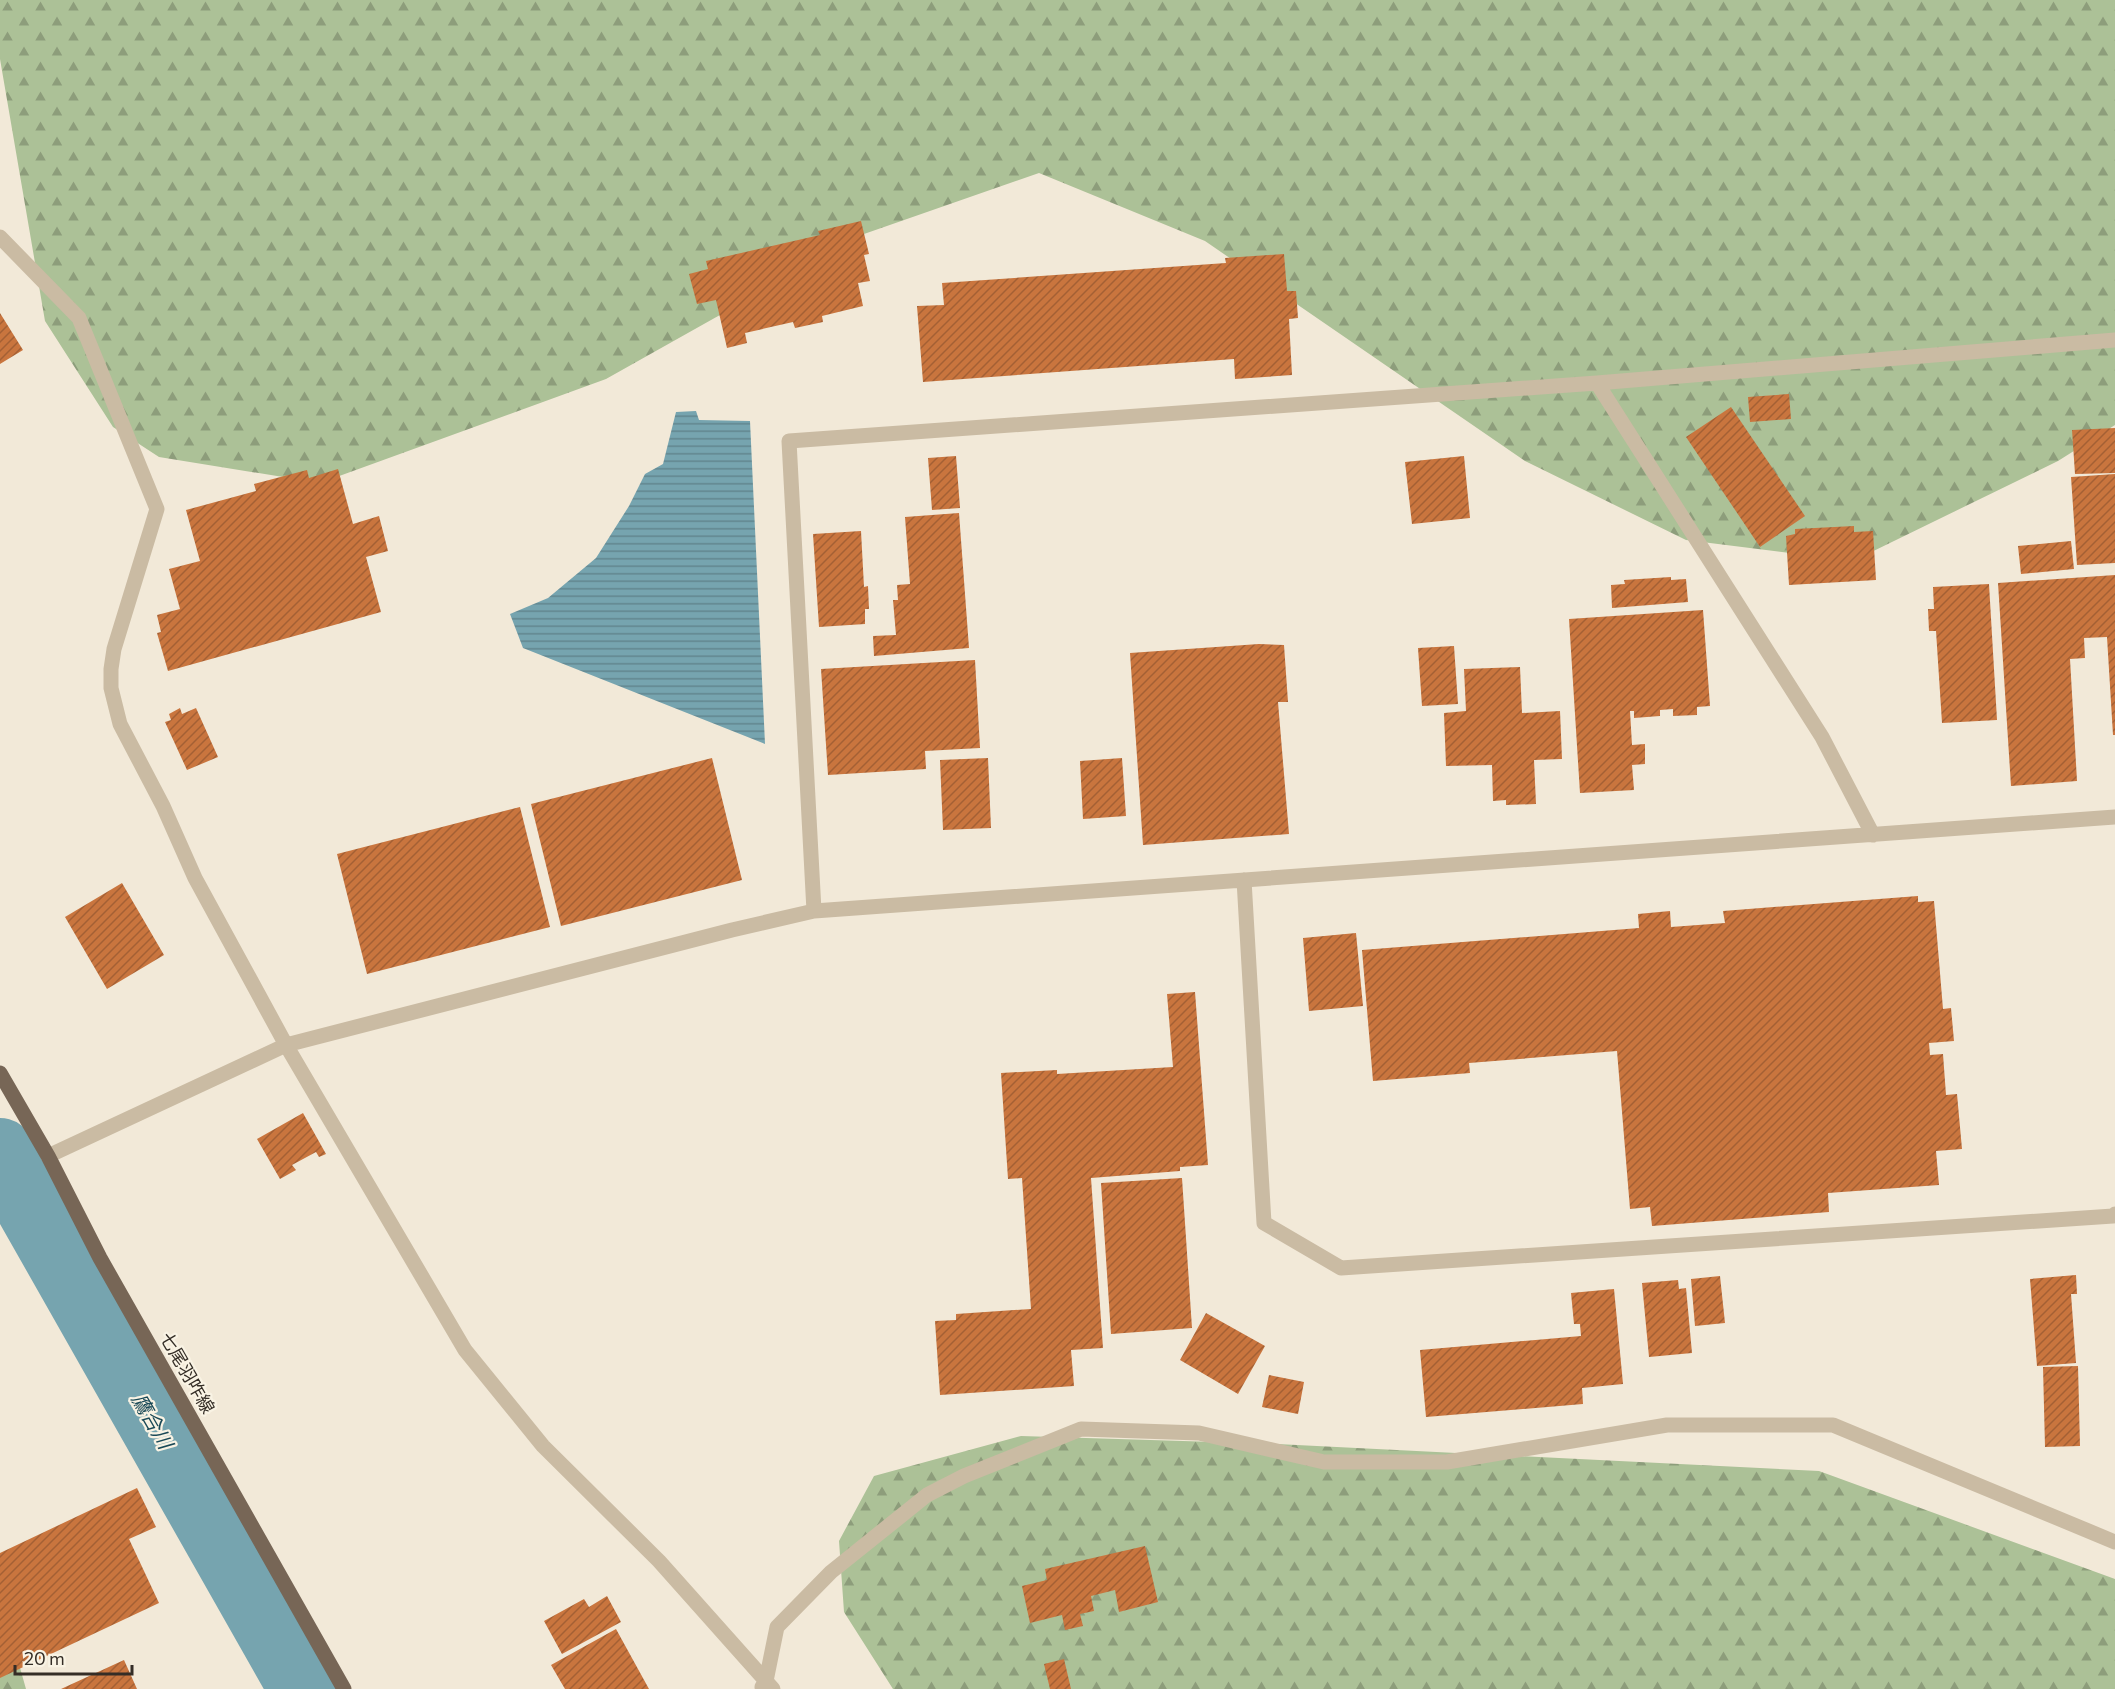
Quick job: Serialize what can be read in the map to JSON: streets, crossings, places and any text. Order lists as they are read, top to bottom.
{
  "streets": {
    "main road": ["七尾羽咋線"]
  },
  "water": ["鷹合川"],
  "scale_bar": "20 m"
}
